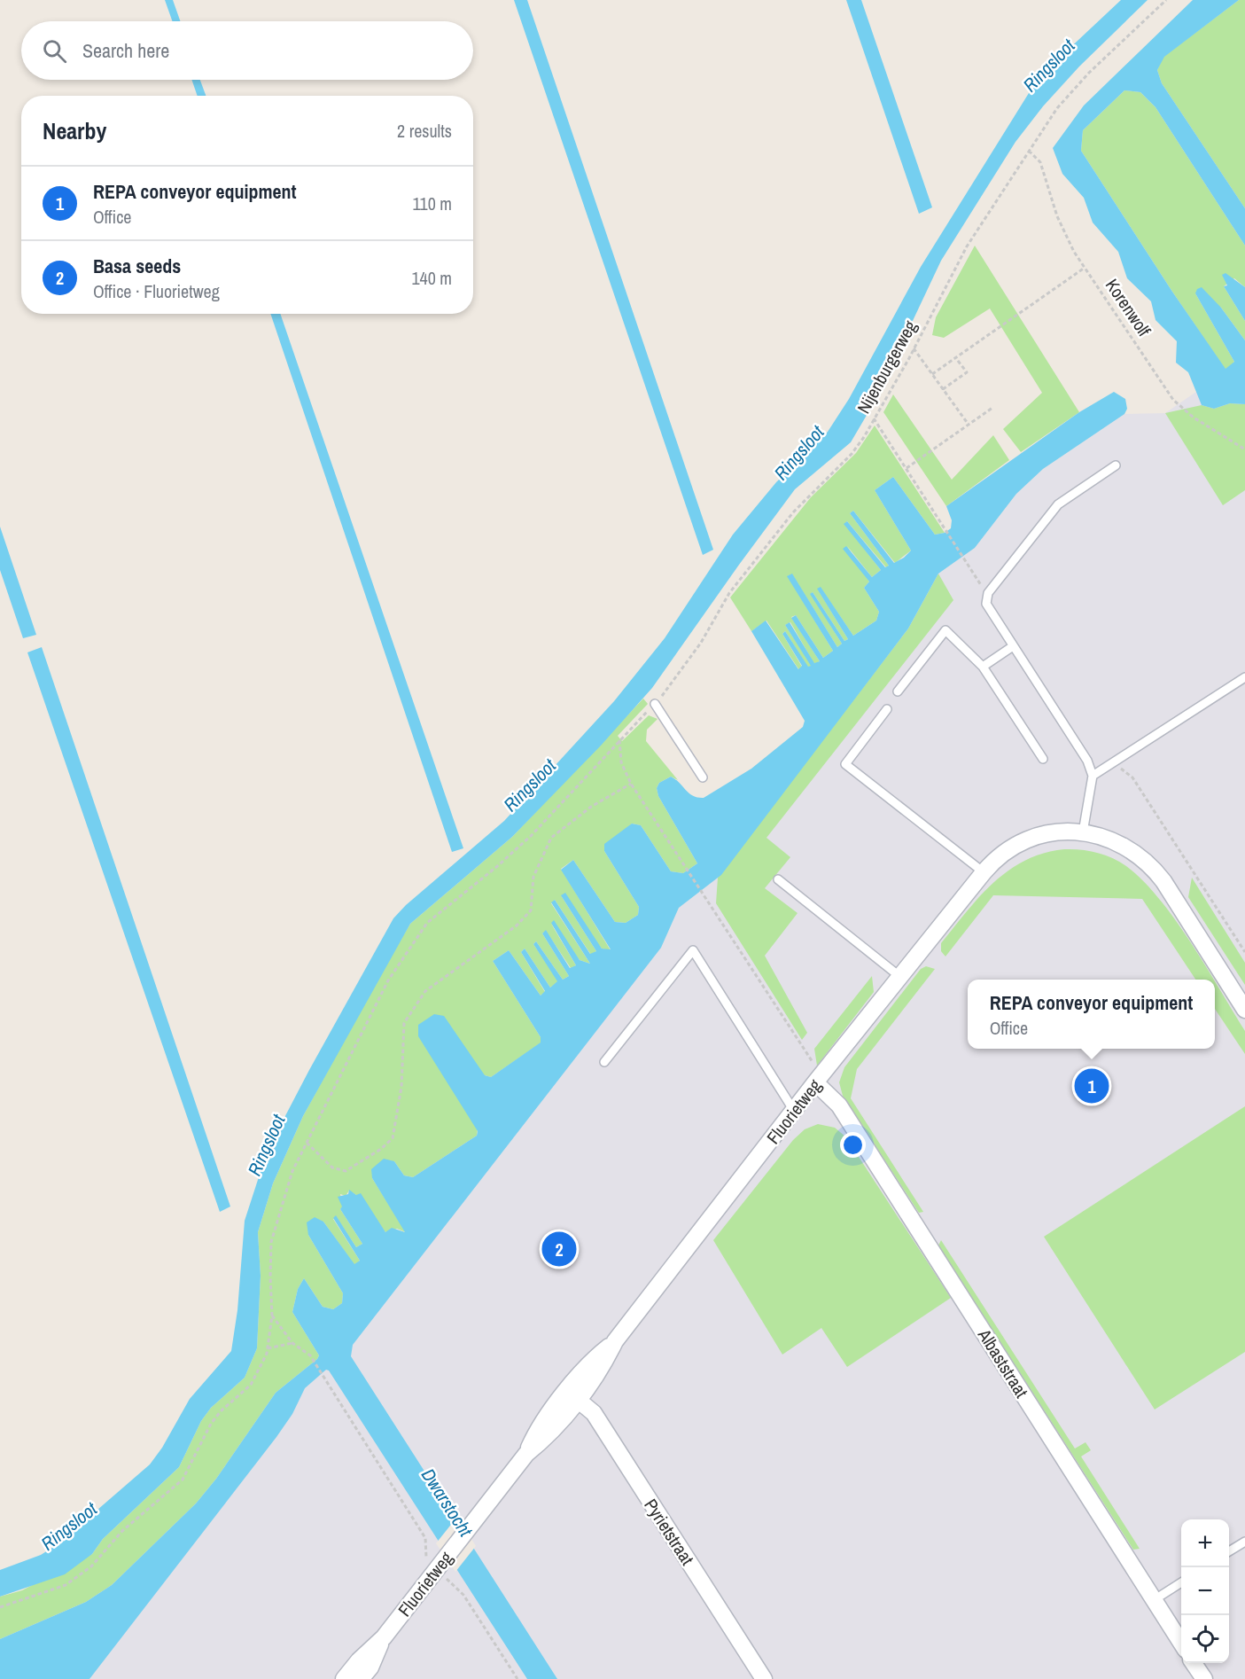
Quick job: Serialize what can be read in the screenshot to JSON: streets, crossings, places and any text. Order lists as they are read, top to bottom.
{
  "streets": {
    "street": ["Fluorietweg", "Albaststraat", "Pyrietstraat"],
    "path": ["Korenwolf", "Nijenburgerweg"]
  },
  "crossings": [
    ["Korenwolf", "Nijenburgerweg"],
    ["Fluorietweg", "Albaststraat"],
    ["Fluorietweg", "Pyrietstraat"]
  ],
  "water": ["Ringsloot", "Dwarstocht"],
  "page": {
    "search": "Search here",
    "heading": ["Nearby", "2 results"],
    "list": [
      {
        "mark": "1",
        "name": "REPA conveyor equipment",
        "note": "Office",
        "value": "110 m"
      },
      {
        "mark": "2",
        "name": "Basa seeds",
        "note": "Office · Fluorietweg",
        "value": "140 m"
      }
    ],
    "popup": ["REPA conveyor equipment", "Office"],
    "pins": ["1", "2"],
    "map_buttons": ["+", "−"]
  }
}
